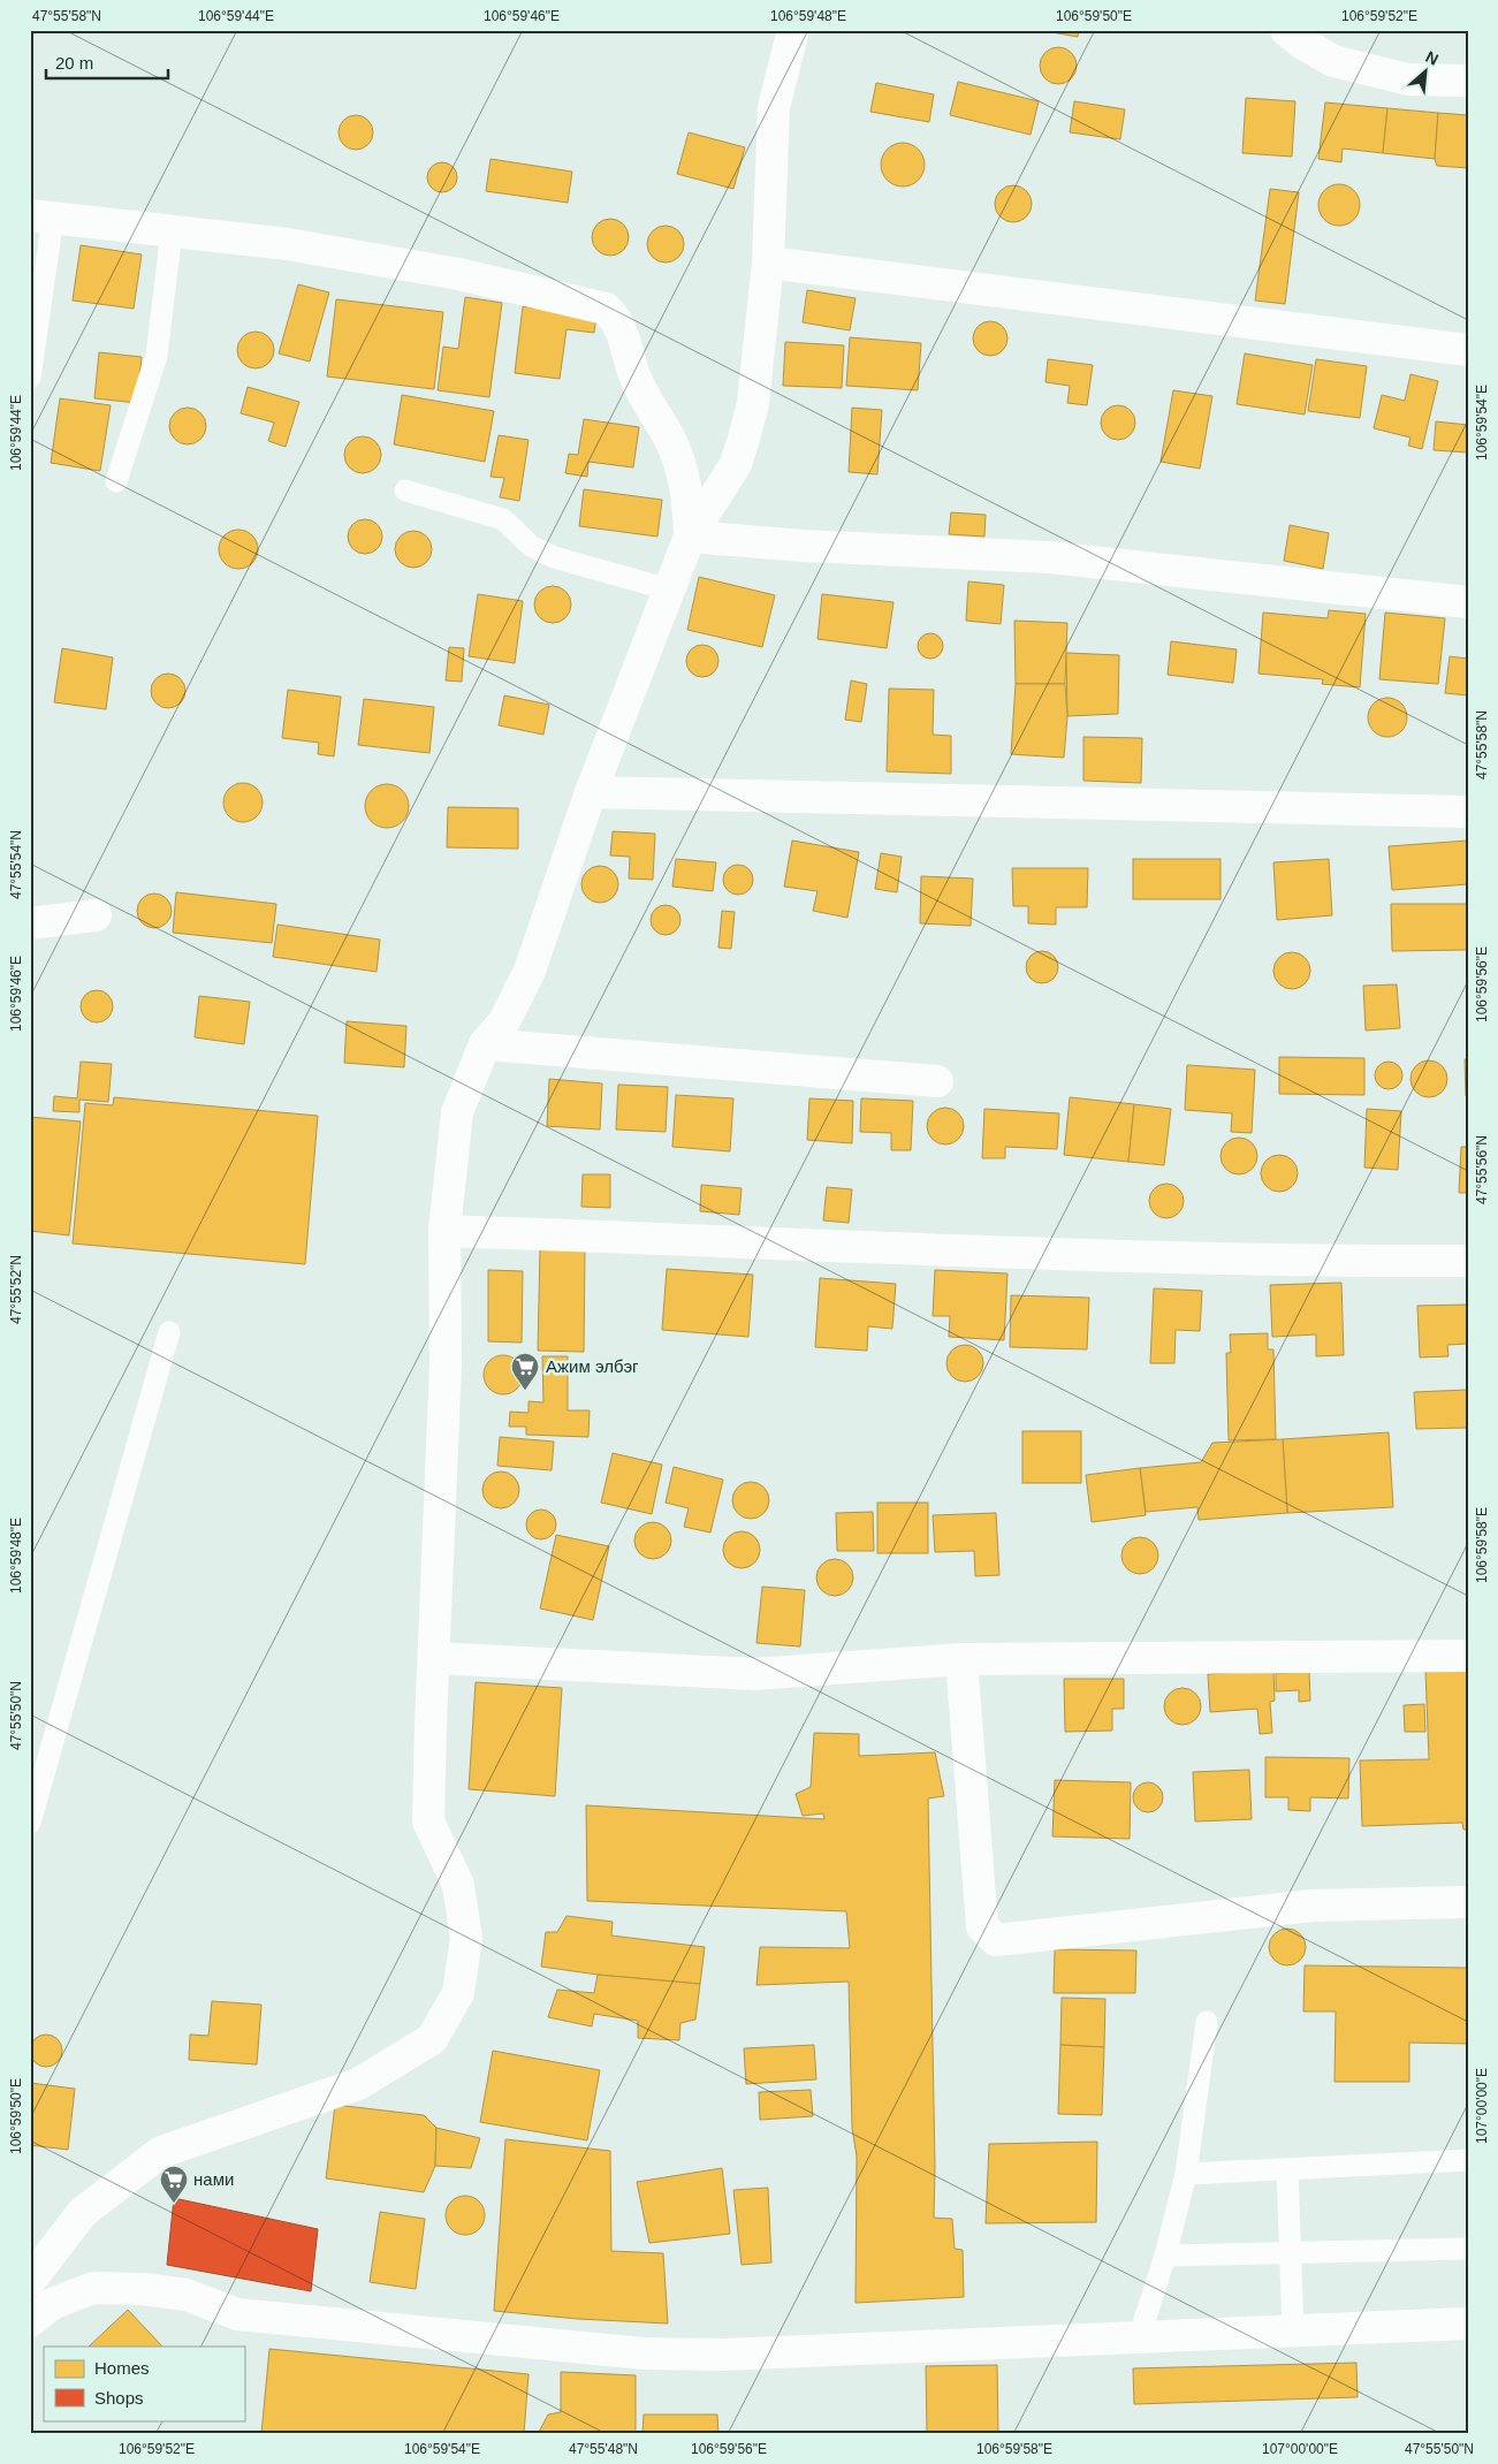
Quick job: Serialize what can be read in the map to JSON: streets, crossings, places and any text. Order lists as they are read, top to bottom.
{
  "places": {
    "supermarket": ["Ажим элбэг", "нами"]
  },
  "legend": ["Homes", "Shops"],
  "scale_bar": "20 m",
  "north": "top right",
  "coordinates": [
    "47°55'58\"N",
    "106°59'44\"E",
    "106°59'46\"E",
    "106°59'48\"E",
    "106°59'50\"E",
    "106°59'52\"E",
    "106°59'54\"E",
    "47°55'54\"N",
    "106°59'56\"E",
    "47°55'56\"N",
    "47°55'52\"N",
    "106°59'58\"E",
    "47°55'50\"N",
    "107°00'00\"E",
    "47°55'48\"N"
  ]
}
